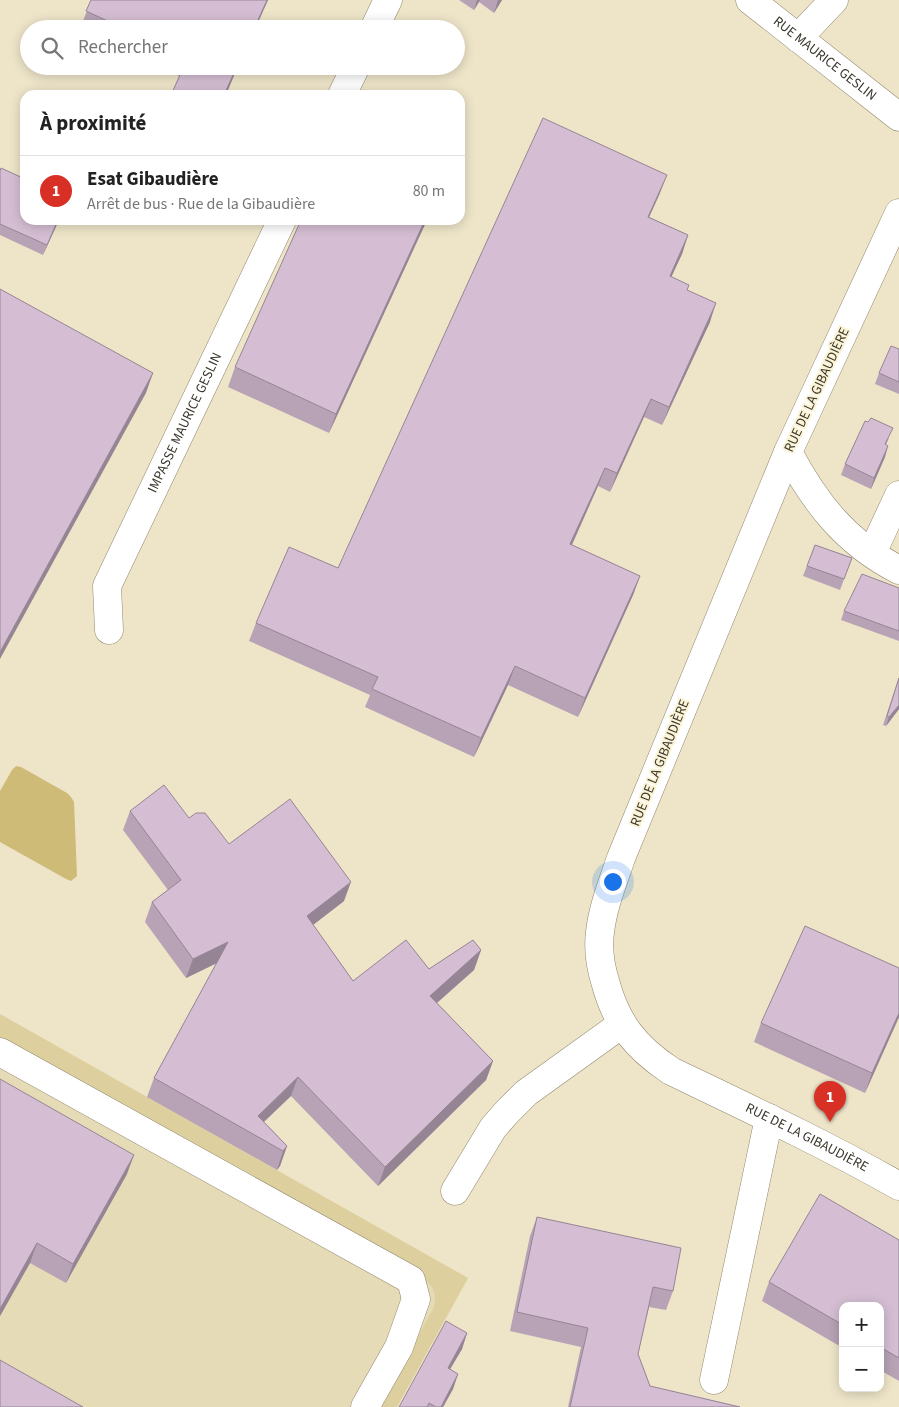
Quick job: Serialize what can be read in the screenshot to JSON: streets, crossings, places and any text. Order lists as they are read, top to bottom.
{
  "streets": {
    "street": ["RUE MAURICE GESLIN", "RUE DE LA GIBAUDIÈRE", "IMPASSE MAURICE GESLIN"]
  },
  "page": {
    "search": "Rechercher",
    "heading": "À proximité",
    "list": [
      {
        "mark": "1",
        "name": "Esat Gibaudière",
        "note": "Arrêt de bus · Rue de la Gibaudière",
        "value": "80 m"
      }
    ],
    "pins": "1",
    "map_buttons": ["+", "−"]
  }
}
